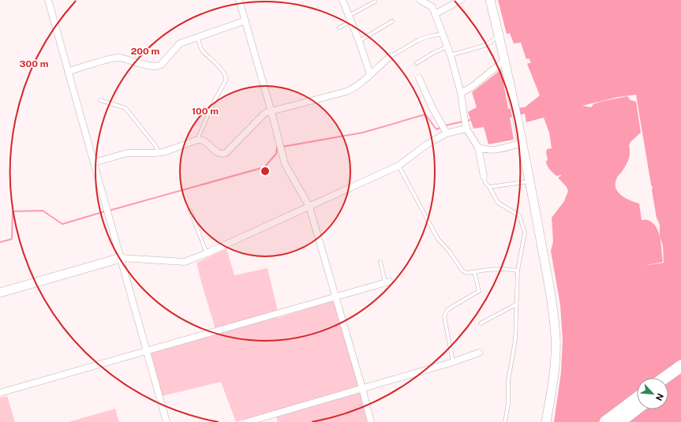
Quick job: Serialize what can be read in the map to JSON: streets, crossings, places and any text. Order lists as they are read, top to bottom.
{
  "north": "bottom right",
  "rings": ["200 m", "300 m", "100 m"]
}
